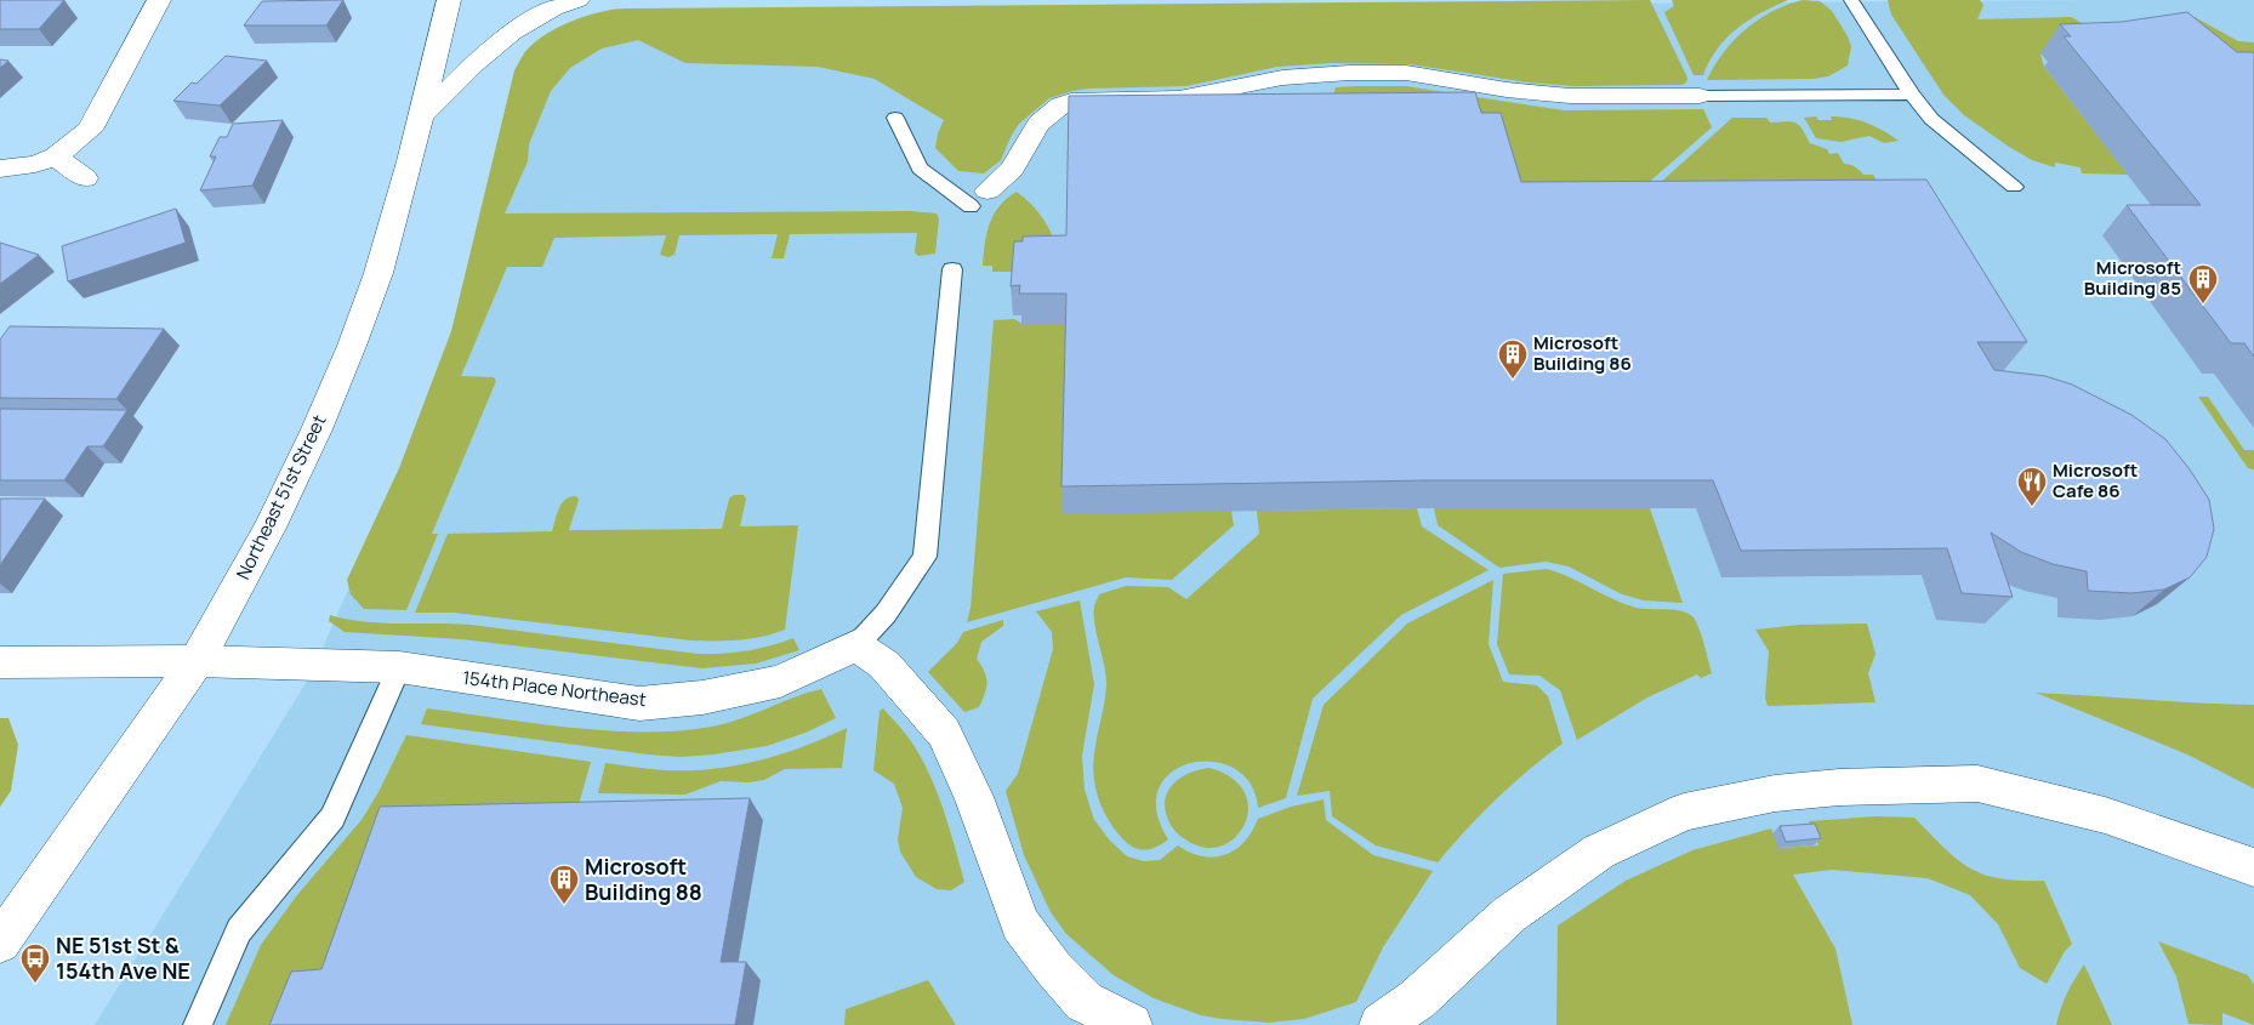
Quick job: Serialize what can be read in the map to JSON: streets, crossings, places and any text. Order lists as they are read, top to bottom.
{
  "streets": {
    "street": ["Northeast 51st Street", "154th Place Northeast"]
  },
  "crossings": [
    ["Northeast 51st Street", "154th Place Northeast"]
  ],
  "places": {
    "building": ["Microsoft Building 85", "Microsoft Building 86", "Microsoft Building 88"],
    "restaurant": ["Microsoft Cafe 86"],
    "bus stop": ["NE 51st St & 154th Ave NE"]
  }
}
